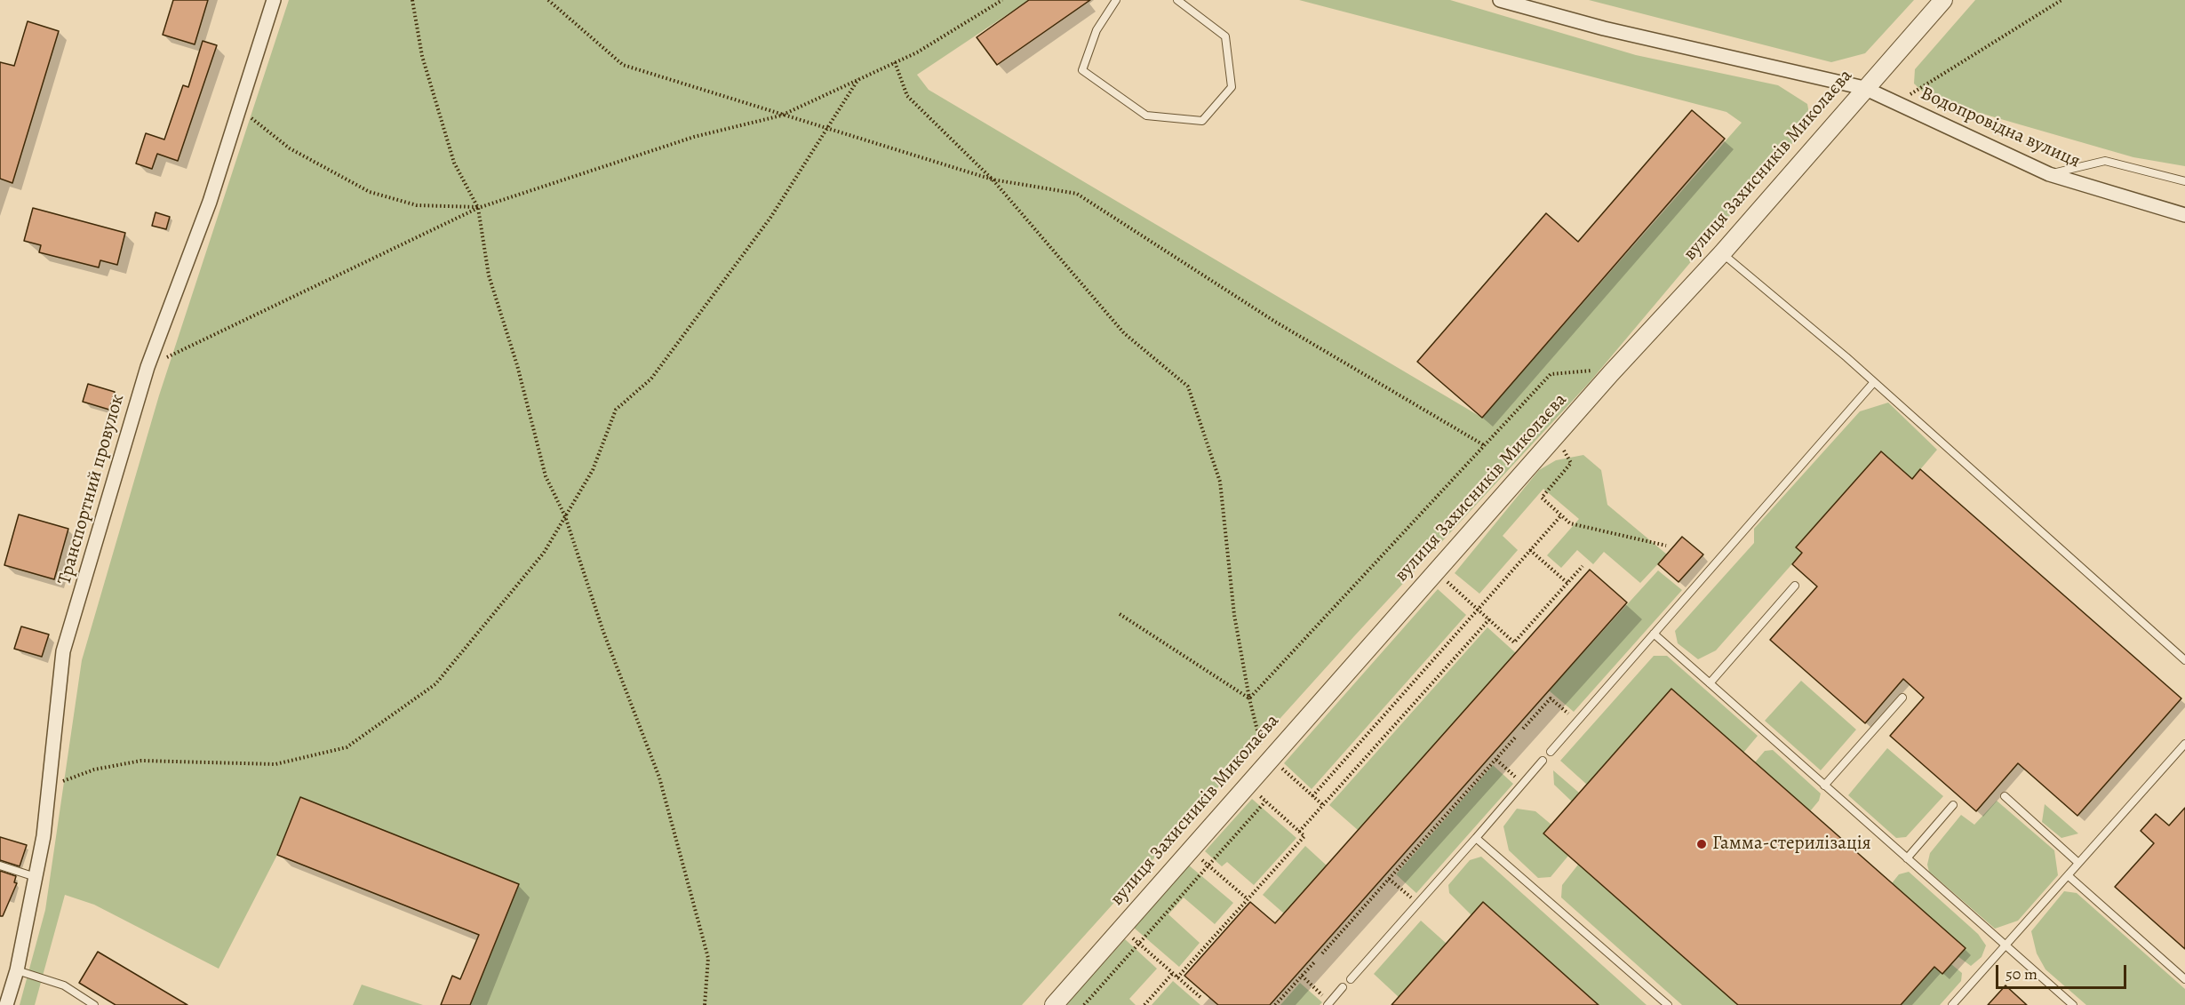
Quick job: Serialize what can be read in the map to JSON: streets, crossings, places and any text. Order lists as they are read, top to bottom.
{
  "streets": {
    "street": ["Водопровідна вулиця", "вулиця Захисників Миколаєва", "Транспортний провулок"]
  },
  "crossings": [
    ["Водопровідна вулиця", "вулиця Захисників Миколаєва"]
  ],
  "places": ["Гамма-стерилізація"],
  "scale_bar": "50 m"
}
